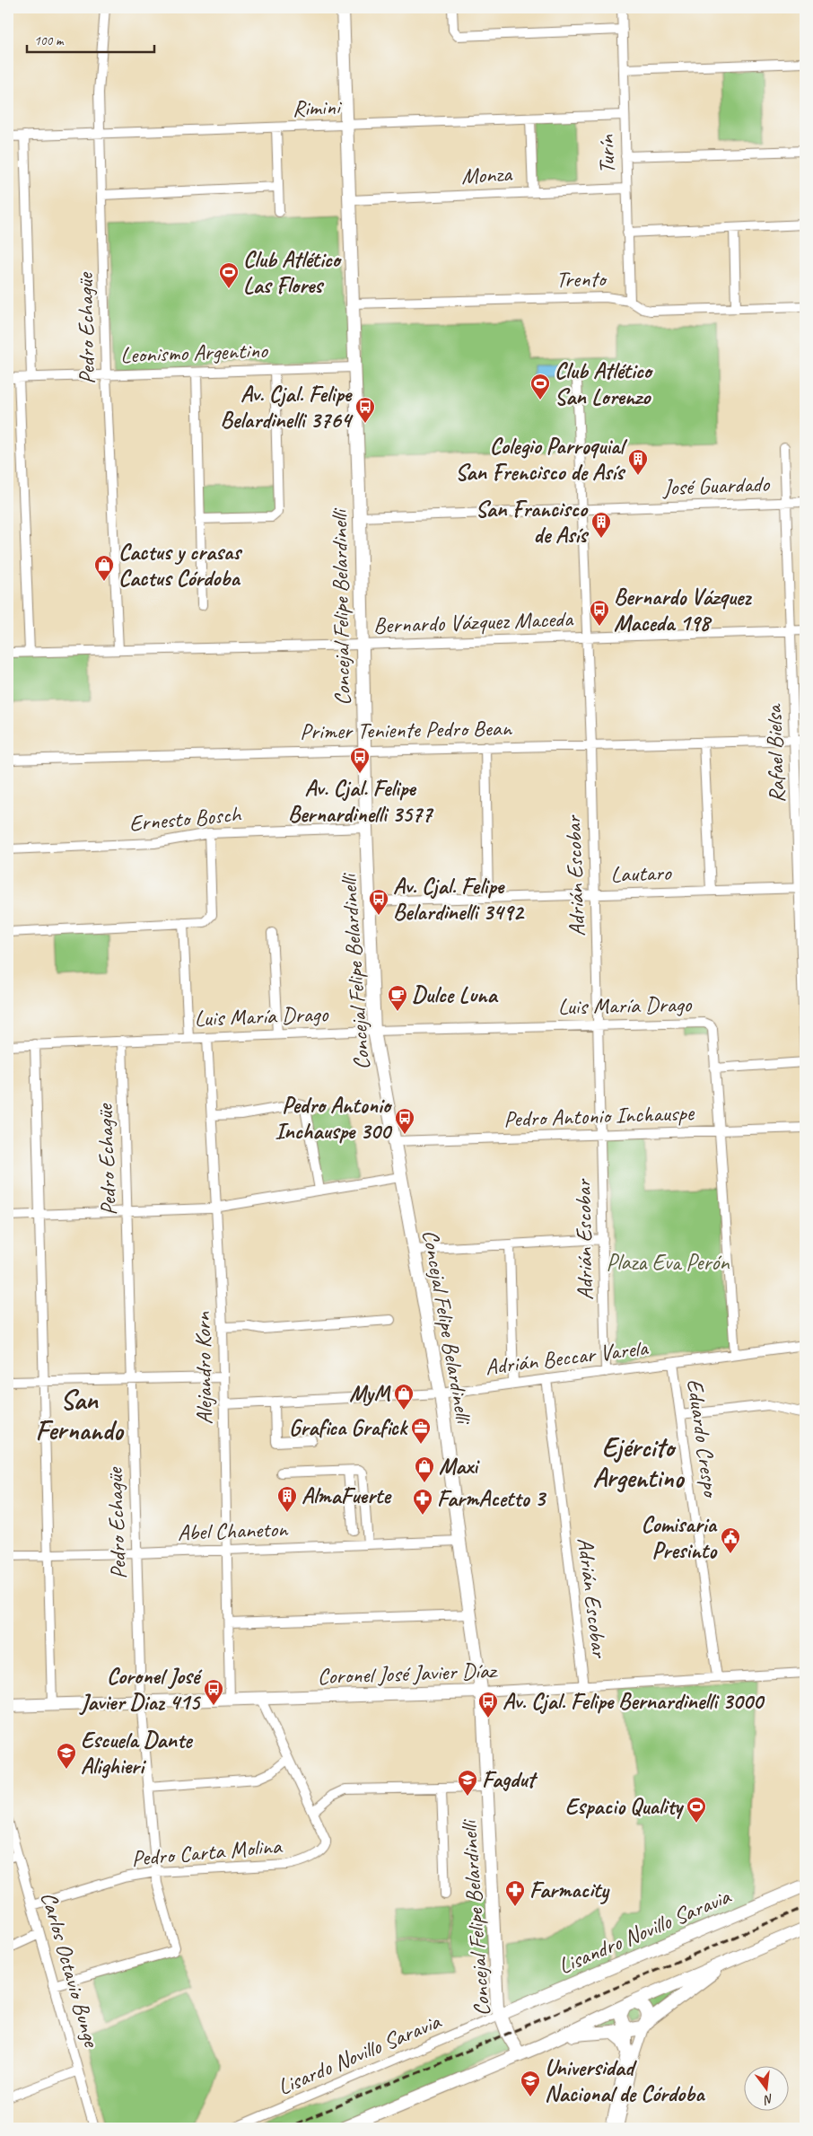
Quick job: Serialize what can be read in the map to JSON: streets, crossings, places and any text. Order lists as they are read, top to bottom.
{
  "streets": {
    "main road": ["Concejal Felipe Belardinelli", "Coronel José Javier Díaz", "Lisandro Novillo Saravia"],
    "street": [
      "Rimini",
      "Turín",
      "Monza",
      "Trento",
      "Pedro Echagüe",
      "Leonismo Argentino",
      "José Guardado",
      "Bernardo Vázquez Maceda",
      "Primer Teniente Pedro Bean",
      "Rafael Bielsa",
      "Ernesto Bosch",
      "Lautaro",
      "Adrián Escobar",
      "Luis María Drago",
      "Pedro Antonio Inchauspe",
      "Adrián Beccar Varela",
      "Alejandro Korn",
      "Eduardo Crespo",
      "Abel Chaneton",
      "Pedro Carta Molina",
      "Carlos Octavio Bunge",
      "Lisardo Novillo Saravia"
    ]
  },
  "crossings": [
    ["Rimini", "Turín"],
    ["Rimini", "Pedro Echagüe"],
    ["Rimini", "Concejal Felipe Belardinelli"],
    ["Turín", "Monza"],
    ["Turín", "Trento"],
    ["Monza", "Concejal Felipe Belardinelli"],
    ["Trento", "Concejal Felipe Belardinelli"],
    ["Pedro Echagüe", "Leonismo Argentino"],
    ["Pedro Echagüe", "Bernardo Vázquez Maceda"],
    ["Pedro Echagüe", "Luis María Drago"],
    ["Pedro Echagüe", "Abel Chaneton"],
    ["Pedro Echagüe", "Coronel José Javier Díaz"],
    ["Pedro Echagüe", "Pedro Carta Molina"],
    ["Pedro Echagüe", "Carlos Octavio Bunge"],
    ["Leonismo Argentino", "Concejal Felipe Belardinelli"],
    ["José Guardado", "Concejal Felipe Belardinelli"],
    ["José Guardado", "Rafael Bielsa"],
    ["José Guardado", "Adrián Escobar"],
    ["Concejal Felipe Belardinelli", "Bernardo Vázquez Maceda"],
    ["Concejal Felipe Belardinelli", "Primer Teniente Pedro Bean"],
    ["Concejal Felipe Belardinelli", "Ernesto Bosch"],
    ["Concejal Felipe Belardinelli", "Lautaro"],
    ["Concejal Felipe Belardinelli", "Luis María Drago"],
    ["Concejal Felipe Belardinelli", "Pedro Antonio Inchauspe"],
    ["Concejal Felipe Belardinelli", "Adrián Beccar Varela"],
    ["Concejal Felipe Belardinelli", "Abel Chaneton"],
    ["Concejal Felipe Belardinelli", "Coronel José Javier Díaz"],
    ["Concejal Felipe Belardinelli", "Lisandro Novillo Saravia"],
    ["Concejal Felipe Belardinelli", "Lisardo Novillo Saravia"],
    ["Bernardo Vázquez Maceda", "Rafael Bielsa"],
    ["Bernardo Vázquez Maceda", "Adrián Escobar"],
    ["Primer Teniente Pedro Bean", "Rafael Bielsa"],
    ["Primer Teniente Pedro Bean", "Adrián Escobar"],
    ["Rafael Bielsa", "Lautaro"],
    ["Lautaro", "Adrián Escobar"],
    ["Adrián Escobar", "Luis María Drago"],
    ["Adrián Escobar", "Pedro Antonio Inchauspe"],
    ["Adrián Escobar", "Adrián Beccar Varela"],
    ["Adrián Escobar", "Coronel José Javier Díaz"],
    ["Luis María Drago", "Alejandro Korn"],
    ["Adrián Beccar Varela", "Alejandro Korn"],
    ["Adrián Beccar Varela", "Eduardo Crespo"],
    ["Alejandro Korn", "Abel Chaneton"],
    ["Alejandro Korn", "Coronel José Javier Díaz"],
    ["Eduardo Crespo", "Coronel José Javier Díaz"],
    ["Pedro Carta Molina", "Carlos Octavio Bunge"],
    ["Lisandro Novillo Saravia", "Lisardo Novillo Saravia"]
  ],
  "districts": ["San Fernando", "Ejército Argentino"],
  "parks": ["Plaza Eva Perón"],
  "places": {
    "sports": ["Club Atlético Las Flores", "Club Atlético San Lorenzo", "Espacio Quality"],
    "bus stop": [
      "Av. Cjal. Felipe Belardinelli 3764",
      "Bernardo Vázquez Maceda 198",
      "Av. Cjal. Felipe Bernardinelli 3577",
      "Av. Cjal. Felipe Belardinelli 3492",
      "Pedro Antonio Inchauspe 300",
      "Coronel José Javier Diaz 415",
      "Av. Cjal. Felipe Bernardinelli 3000"
    ],
    "building": ["Colegio Parroquial San Frencisco de Asís", "San Francisco de Asís", "AlmaFuerte"],
    "shop": ["Cactus y crasas Cactus Córdoba", "MyM", "Maxi"],
    "cafe": ["Dulce Luna"],
    "office": ["Grafica Grafick"],
    "pharmacy": ["FarmAcetto 3", "Farmacity"],
    "public building": ["Comisaria Presinto"],
    "school or university": ["Escuela Dante Alighieri", "Fagdut", "Universidad Nacional de Córdoba"]
  },
  "scale_bar": "100 m",
  "north": "bottom"
}
